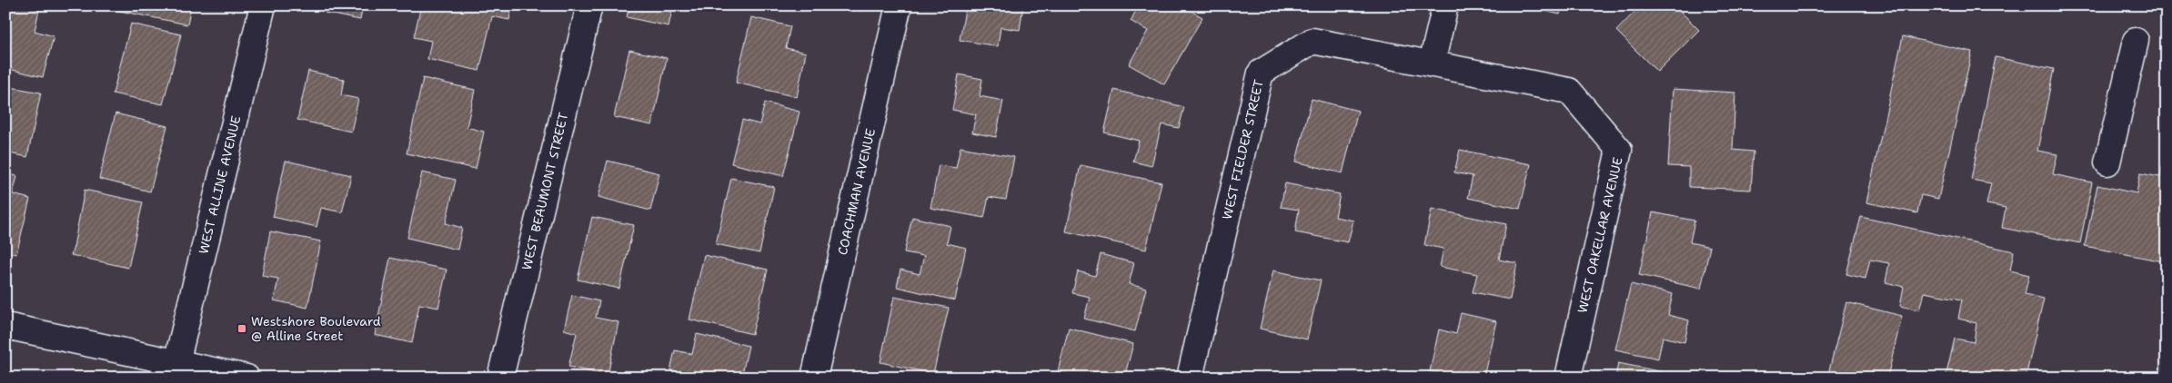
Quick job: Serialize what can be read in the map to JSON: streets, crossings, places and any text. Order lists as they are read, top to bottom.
{
  "streets": {
    "street": [
      "WEST FIELDER STREET",
      "WEST ALLINE AVENUE",
      "WEST BEAUMONT STREET",
      "COACHMAN AVENUE",
      "WEST OAKELLAR AVENUE"
    ]
  },
  "crossings": [
    ["WEST FIELDER STREET", "WEST OAKELLAR AVENUE"]
  ],
  "places": {
    "transit": ["Westshore Boulevard @ Alline Street"]
  }
}
